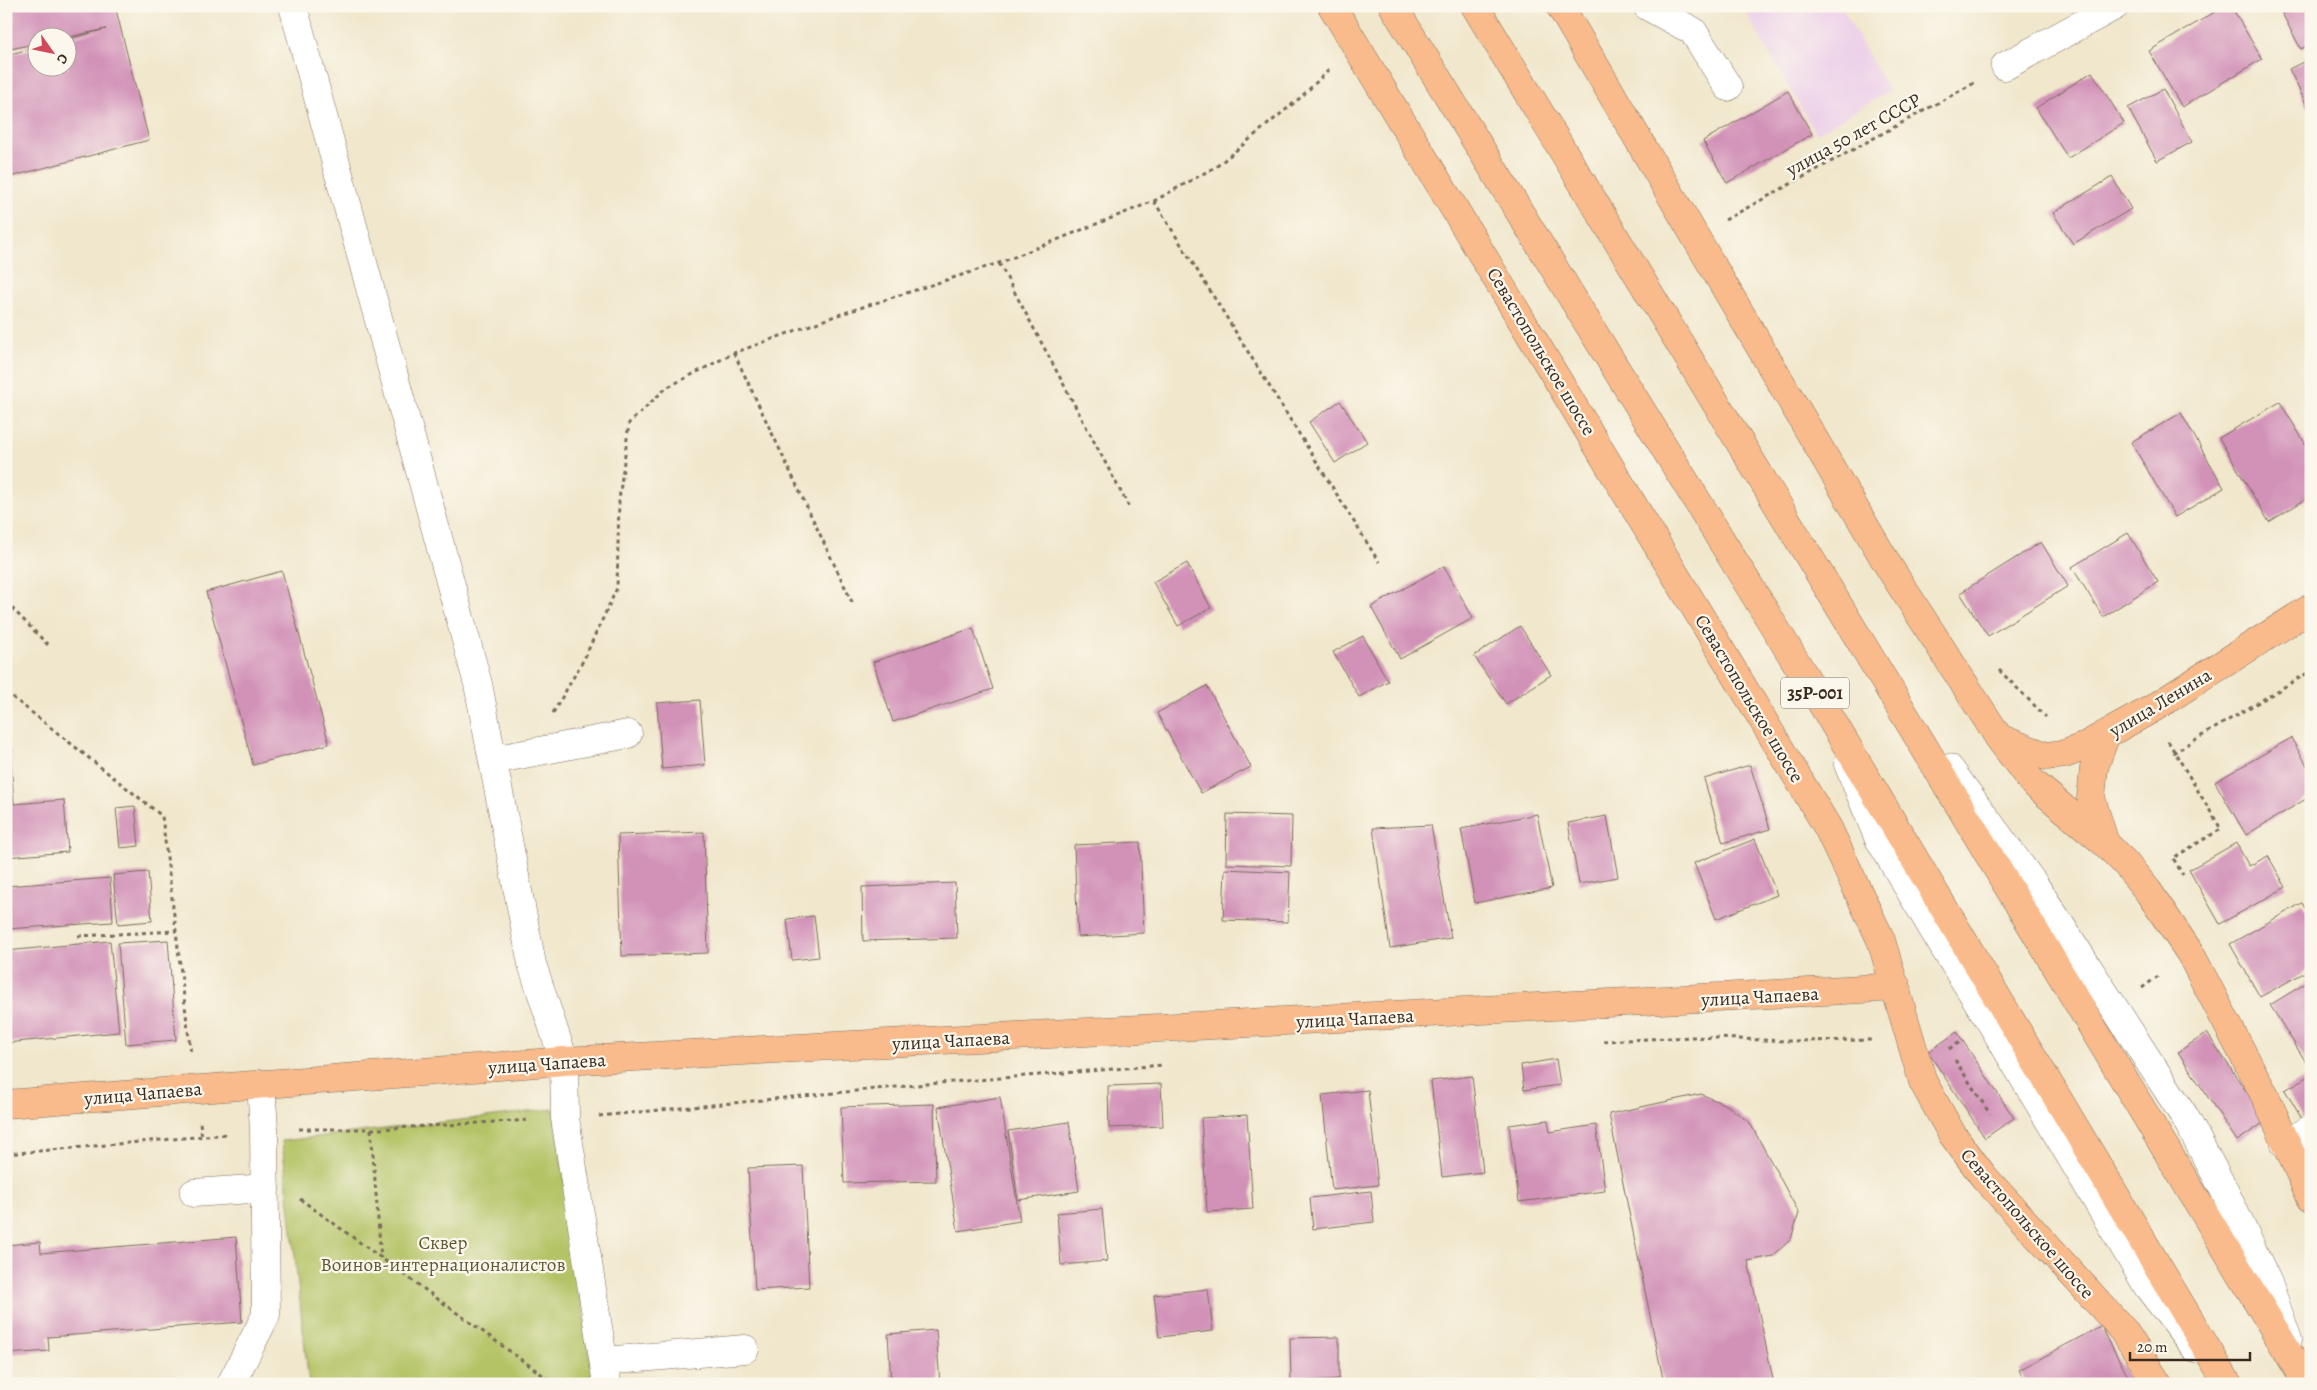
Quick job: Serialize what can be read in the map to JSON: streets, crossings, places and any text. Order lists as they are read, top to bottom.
{
  "streets": {
    "main road": [
      "Севастопольское шоссе",
      "35Р-001",
      "улица Ленина",
      "улица Чапаева"
    ],
    "path": ["улица 50 лет СССР"]
  },
  "crossings": [
    ["Севастопольское шоссе", "улица Чапаева"]
  ],
  "parks": ["Сквер Воинов-интернационалистов"],
  "scale_bar": "20 m",
  "north": "bottom right"
}
